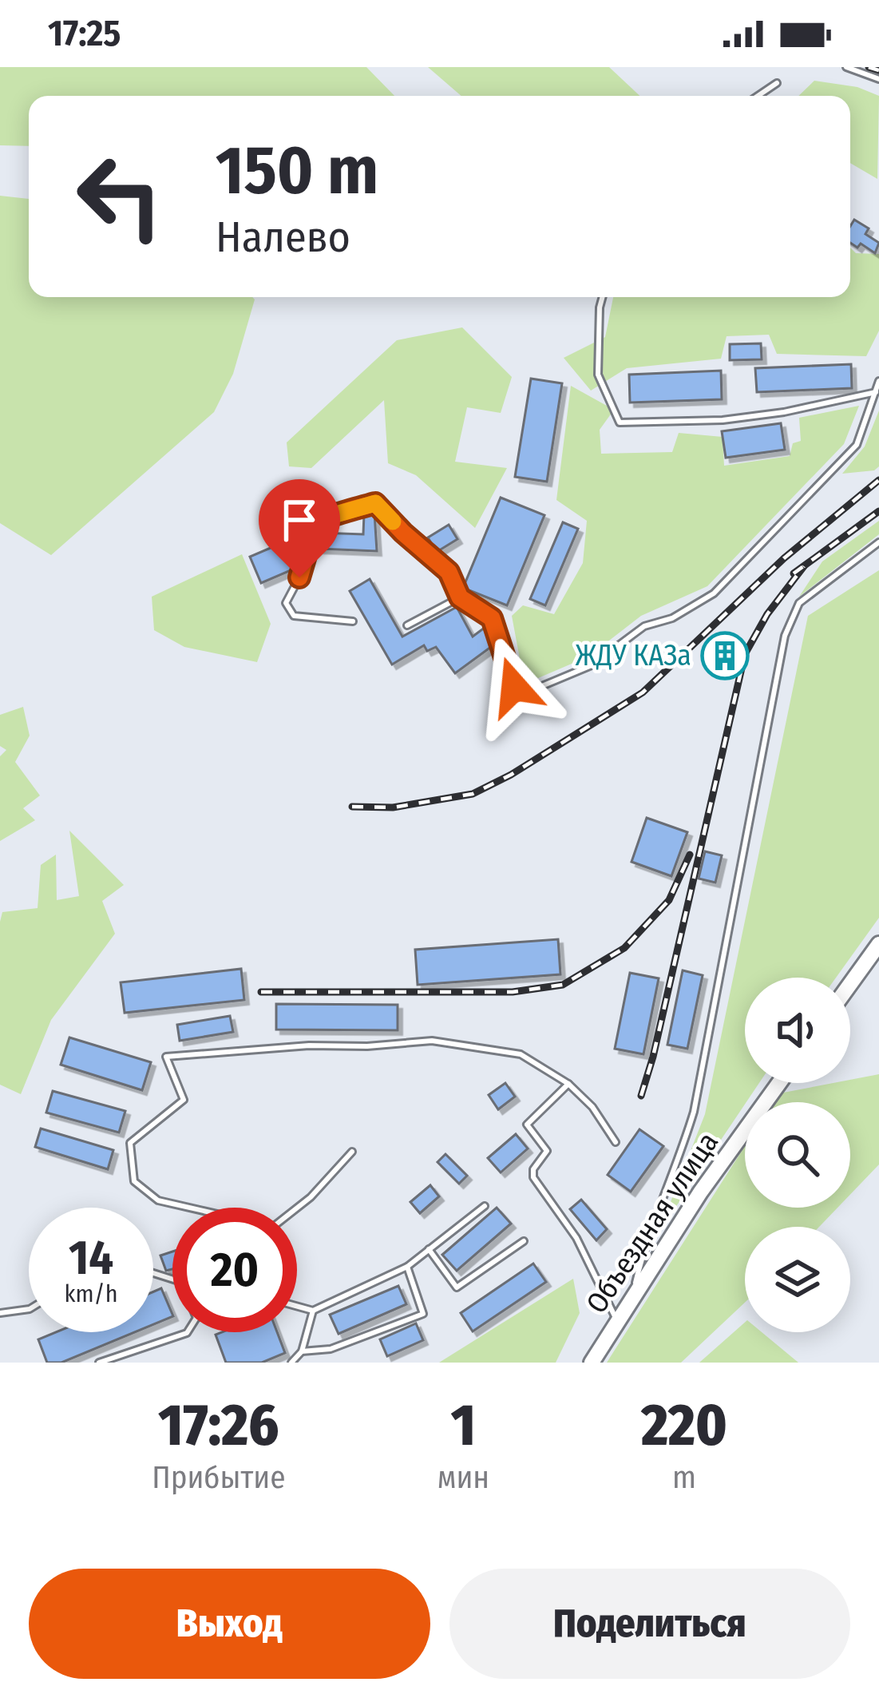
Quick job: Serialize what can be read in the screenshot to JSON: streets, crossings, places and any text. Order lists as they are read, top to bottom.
{
  "streets": {
    "main road": ["Объездная улица"]
  },
  "places": {
    "building": ["ЖДУ КАЗа"]
  },
  "page": {
    "status": "17:25",
    "turn": ["150 m", "Налево"],
    "speed": "14 km/h",
    "limit": "20",
    "eta": [
      "17:26",
      "Прибытие",
      "1",
      "мин",
      "220",
      "m"
    ],
    "buttons": ["Выход", "Поделиться"]
  }
}
